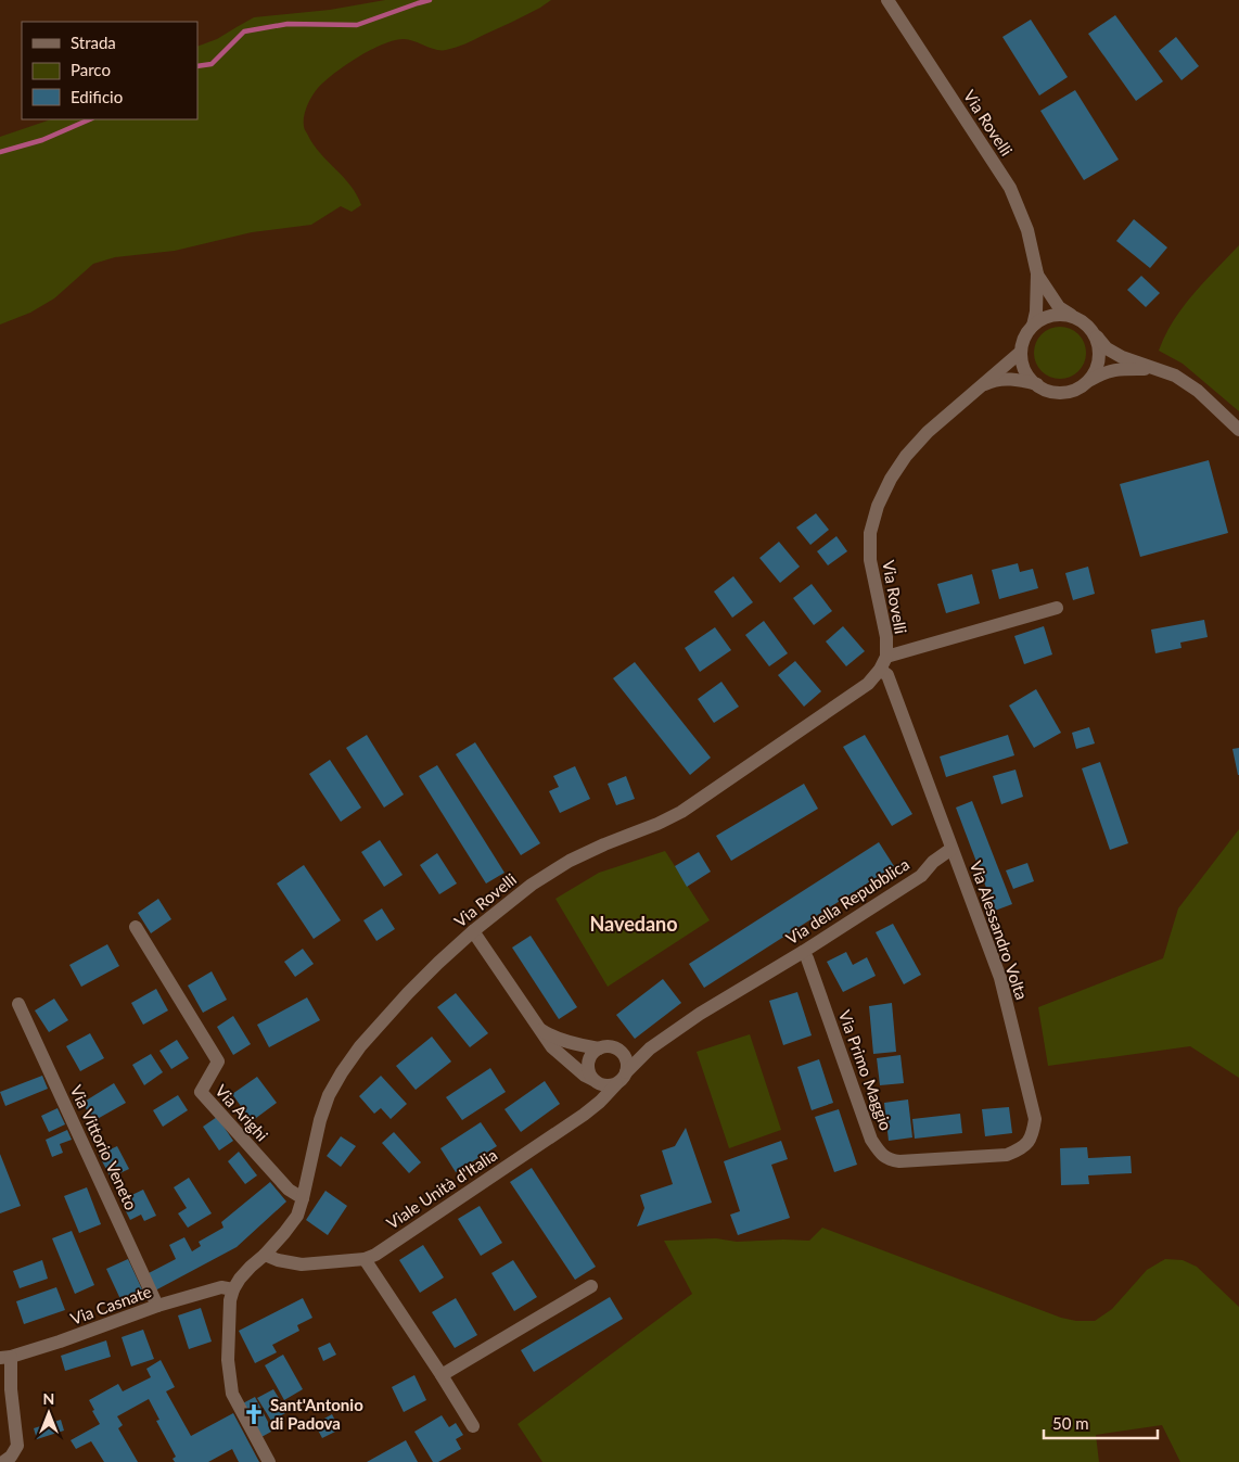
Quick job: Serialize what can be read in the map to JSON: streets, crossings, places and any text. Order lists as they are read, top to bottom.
{
  "streets": {
    "street": [
      "Via Rovelli",
      "Via della Repubblica",
      "Via Alessandro Volta",
      "Via Primo Maggio",
      "Via Arighi",
      "Via Vittorio Veneto",
      "Viale Unità d'Italia",
      "Via Casnate"
    ]
  },
  "crossings": [
    ["Via Rovelli", "Via Arighi"],
    ["Via Rovelli", "Viale Unità d'Italia"],
    ["Via Rovelli", "Via Casnate"],
    ["Via della Repubblica", "Via Alessandro Volta"],
    ["Via della Repubblica", "Via Primo Maggio"],
    ["Via della Repubblica", "Viale Unità d'Italia"],
    ["Via Alessandro Volta", "Via Primo Maggio"],
    ["Via Vittorio Veneto", "Via Casnate"]
  ],
  "districts": ["Navedano"],
  "places": {
    "church": ["Sant'Antonio di Padova"]
  },
  "legend": ["Strada", "Parco", "Edificio"],
  "scale_bar": "50 m",
  "north": "top"
}
